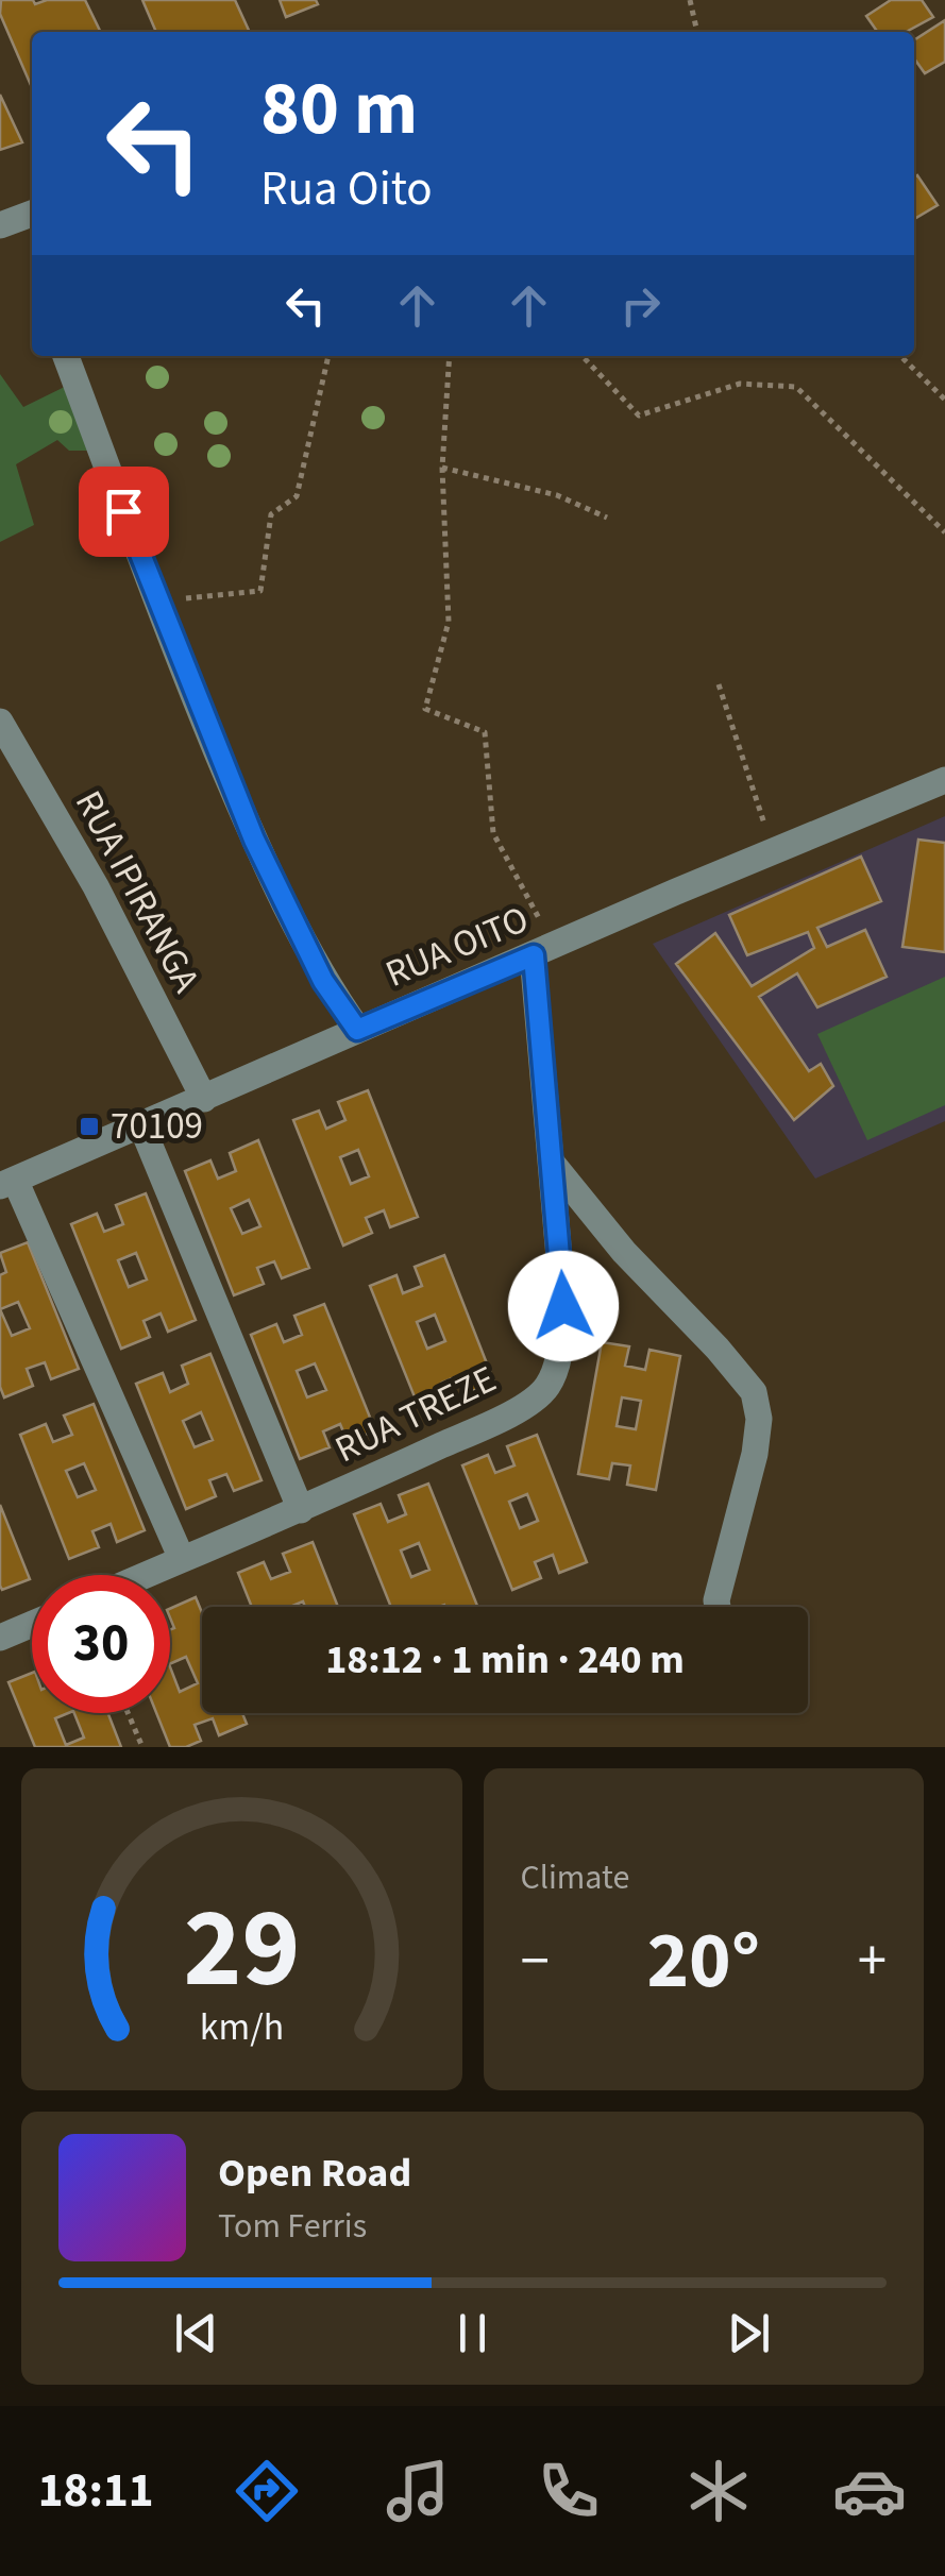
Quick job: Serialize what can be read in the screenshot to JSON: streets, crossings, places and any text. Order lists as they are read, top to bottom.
{
  "streets": {
    "street": ["RUA IPIRANGA", "RUA OITO", "RUA TREZE"]
  },
  "crossings": [
    ["RUA IPIRANGA", "RUA OITO"],
    ["RUA OITO", "RUA TREZE"]
  ],
  "places": {
    "transit": ["70109"]
  },
  "page": {
    "turn": ["80 m", "Rua Oito"],
    "limit": "30",
    "trip": "18:12 · 1 min · 240 m",
    "tile": "Climate",
    "heat": ["−", "20°", "+"],
    "song": ["Open Road", "Tom Ferris"],
    "tabs": "18:11",
    "gauge": ["29", "km/h"]
  }
}
